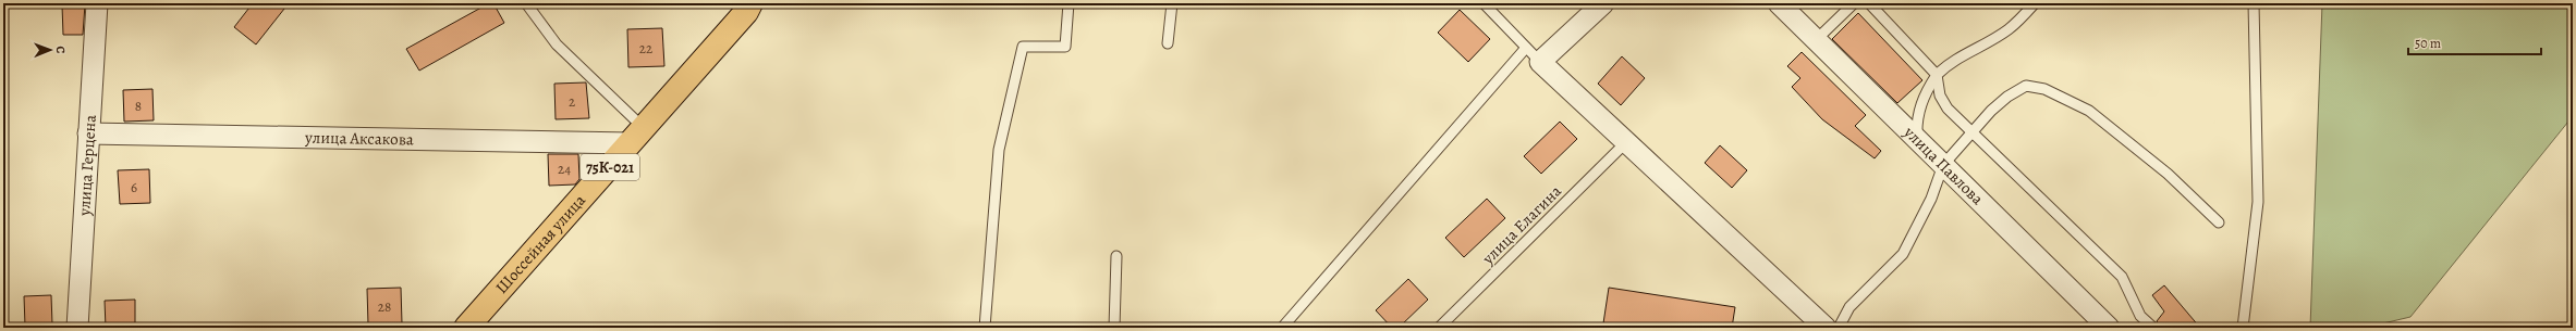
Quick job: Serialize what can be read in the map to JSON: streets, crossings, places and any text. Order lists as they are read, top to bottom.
{
  "streets": {
    "main road": ["75К-021", "Шоссейная улица"],
    "street": ["улица Аксакова", "улица Герцена", "улица Павлова"],
    "lane": ["улица Елагина"]
  },
  "crossings": [
    ["улица Аксакова", "улица Герцена"],
    ["улица Аксакова", "Шоссейная улица"]
  ],
  "house_numbers": [
    "22",
    "2",
    "8",
    "24",
    "6",
    "28"
  ],
  "scale_bar": "50 m",
  "north": "right"
}
